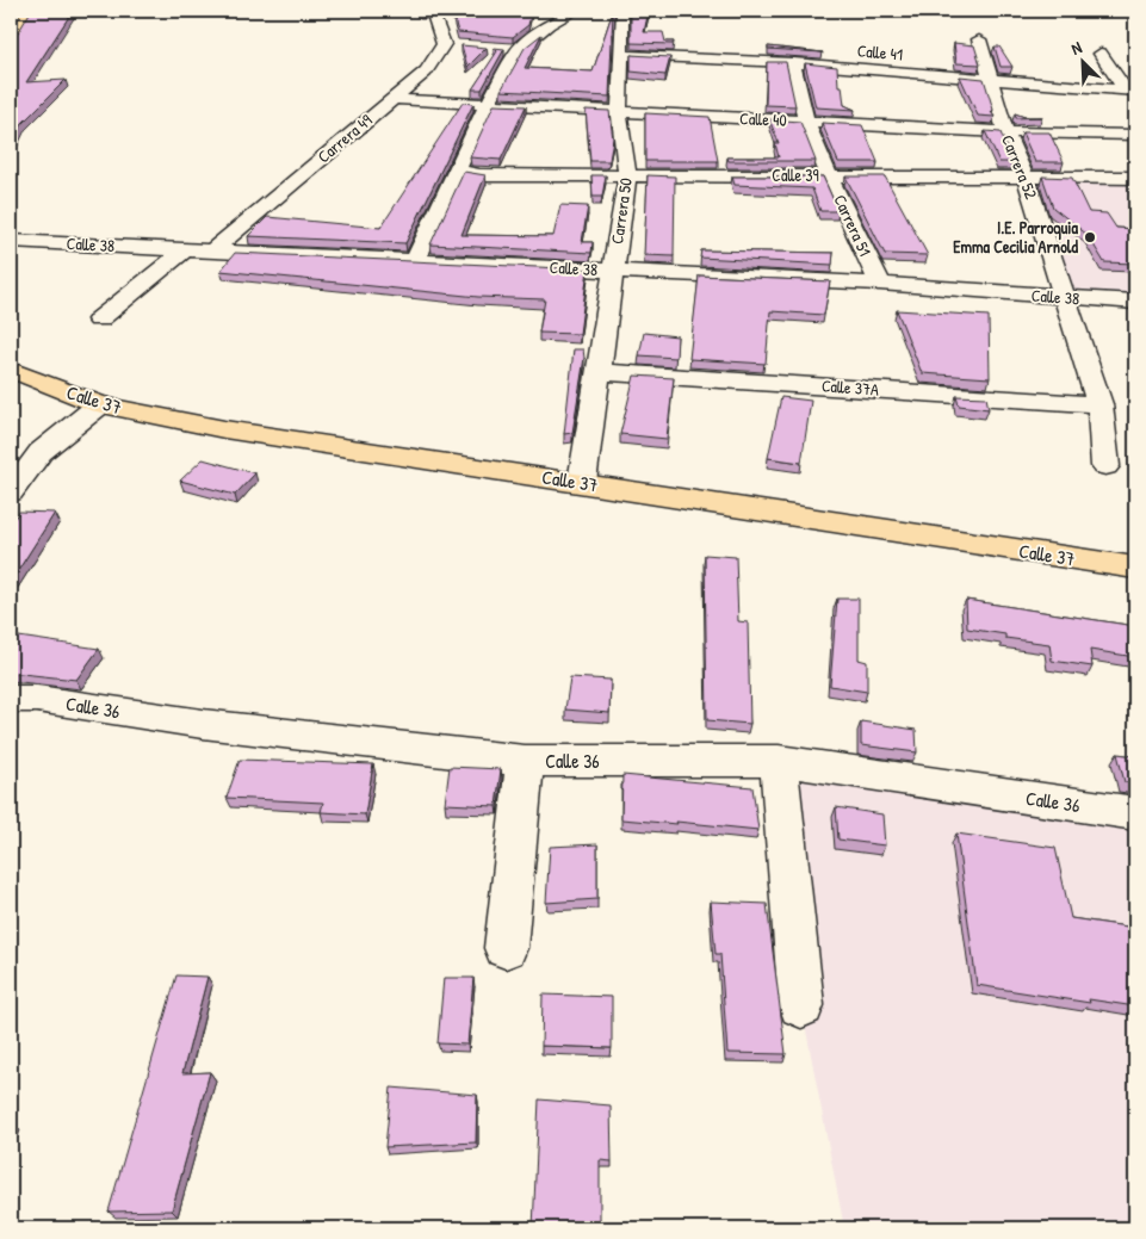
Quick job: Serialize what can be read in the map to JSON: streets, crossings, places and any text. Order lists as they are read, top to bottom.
{
  "streets": {
    "main road": ["Calle 37"],
    "street": [
      "Calle 41",
      "Calle 40",
      "Carrera 49",
      "Carrera 52",
      "Calle 39",
      "Carrera 50",
      "Carrera 51",
      "Calle 38",
      "Calle 37A",
      "Calle 36"
    ]
  },
  "crossings": [
    ["Calle 41", "Carrera 52"],
    ["Calle 41", "Carrera 50"],
    ["Calle 41", "Carrera 51"],
    ["Calle 40", "Carrera 49"],
    ["Calle 40", "Carrera 52"],
    ["Calle 40", "Carrera 50"],
    ["Calle 40", "Carrera 51"],
    ["Carrera 49", "Calle 38"],
    ["Carrera 52", "Calle 39"],
    ["Carrera 52", "Calle 38"],
    ["Carrera 52", "Calle 37A"],
    ["Calle 39", "Carrera 50"],
    ["Calle 39", "Carrera 51"],
    ["Carrera 50", "Calle 38"],
    ["Carrera 50", "Calle 37A"],
    ["Carrera 50", "Calle 37"],
    ["Carrera 51", "Calle 38"]
  ],
  "places": ["I.E. Parroquia Emma Cecilia Arnold"],
  "north": "top left"
}
